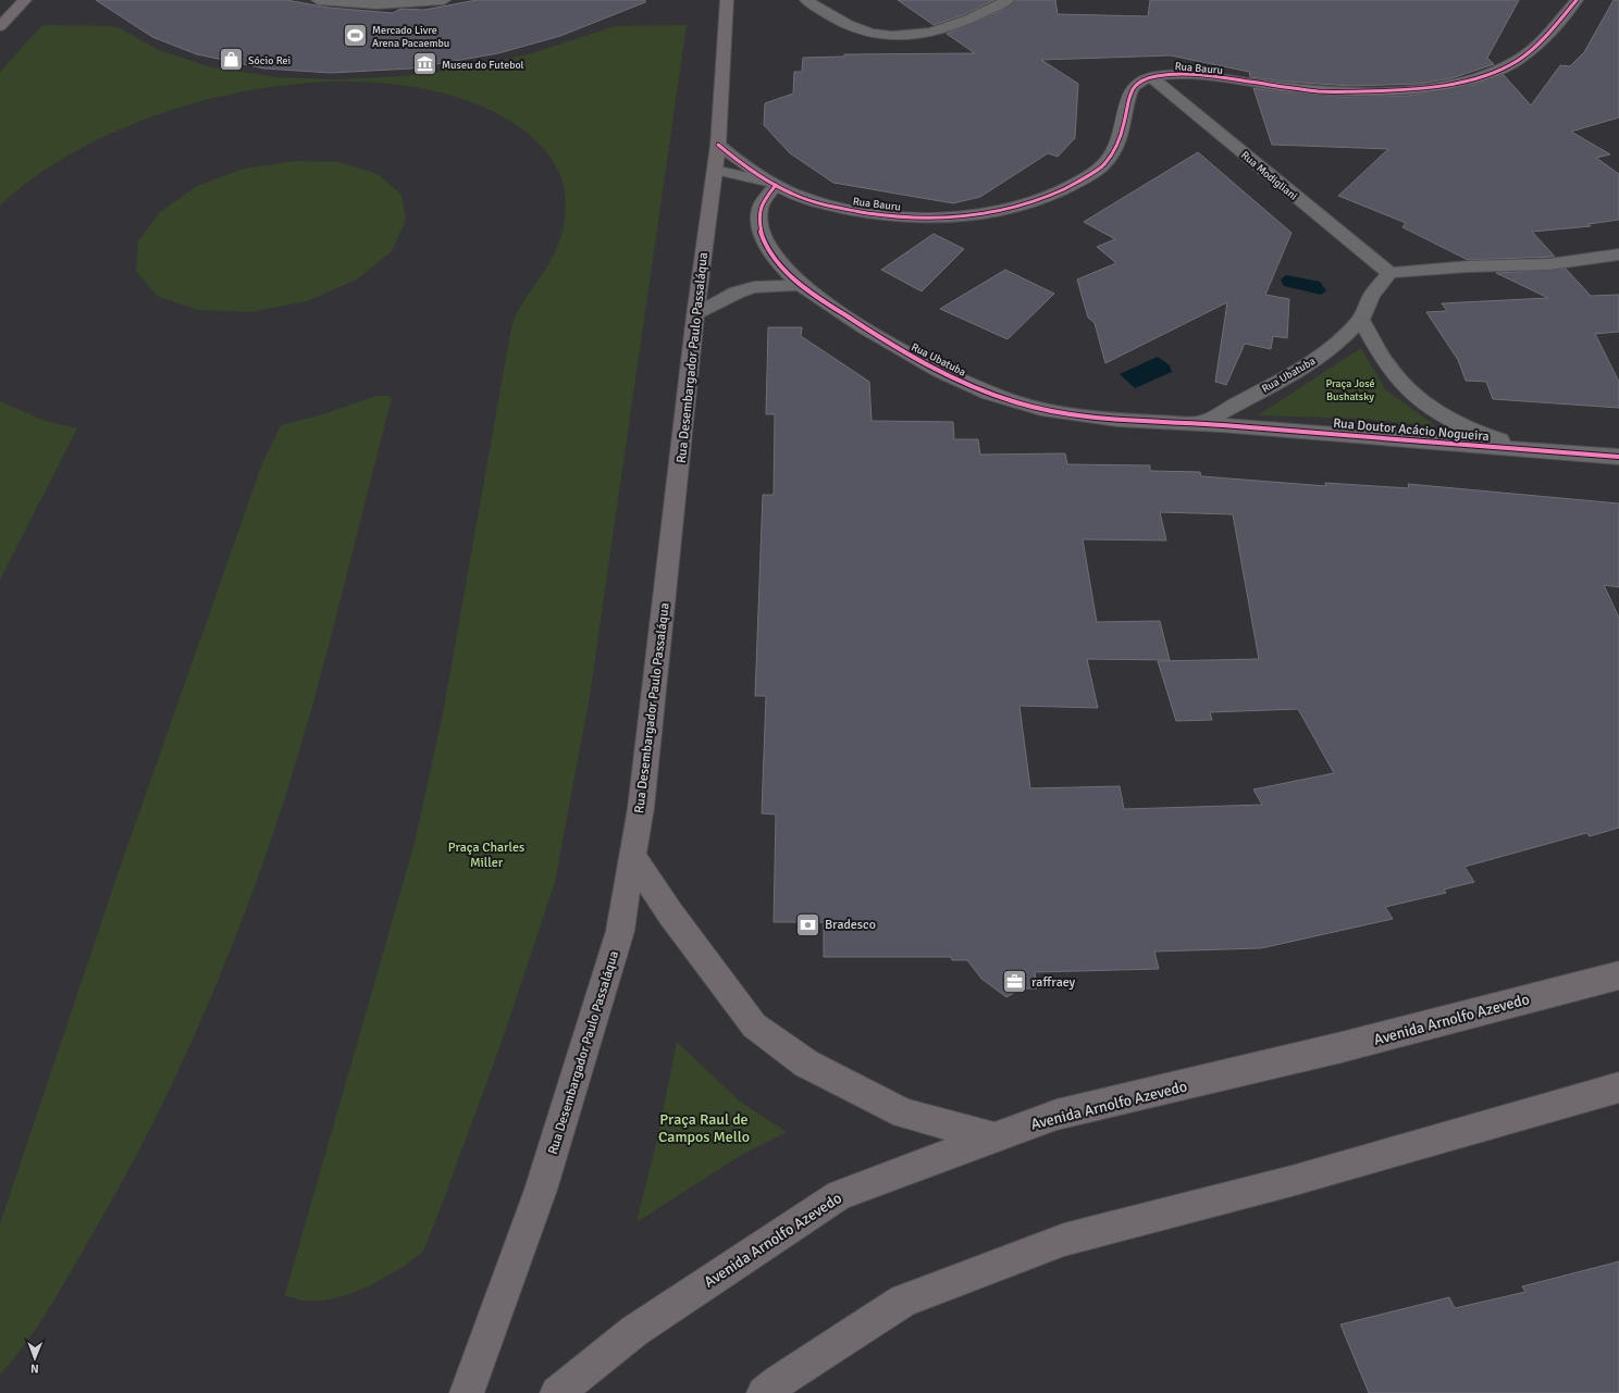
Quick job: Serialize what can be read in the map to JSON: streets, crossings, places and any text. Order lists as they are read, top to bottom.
{
  "streets": {
    "main road": ["Rua Desembargador Paulo Passaláqua", "Avenida Arnolfo Azevedo"],
    "street": [
      "Rua Bauru",
      "Rua Modigliani",
      "Rua Ubatuba",
      "Rua Doutor Acácio Nogueira"
    ]
  },
  "crossings": [
    ["Rua Bauru", "Rua Modigliani"],
    ["Rua Bauru", "Rua Desembargador Paulo Passaláqua"],
    ["Rua Bauru", "Rua Ubatuba"],
    ["Rua Modigliani", "Rua Ubatuba"],
    ["Rua Ubatuba", "Rua Doutor Acácio Nogueira"]
  ],
  "parks": ["Praça José Bushatsky", "Praça Charles Miller", "Praça Raul de Campos Mello"],
  "places": {
    "sports": ["Mercado Livre Arena Pacaembu"],
    "shop": ["Sócio Rei"],
    "museum": ["Museu do Futebol"],
    "bank": ["Bradesco"],
    "office": ["raffraey"]
  },
  "north": "bottom"
}
